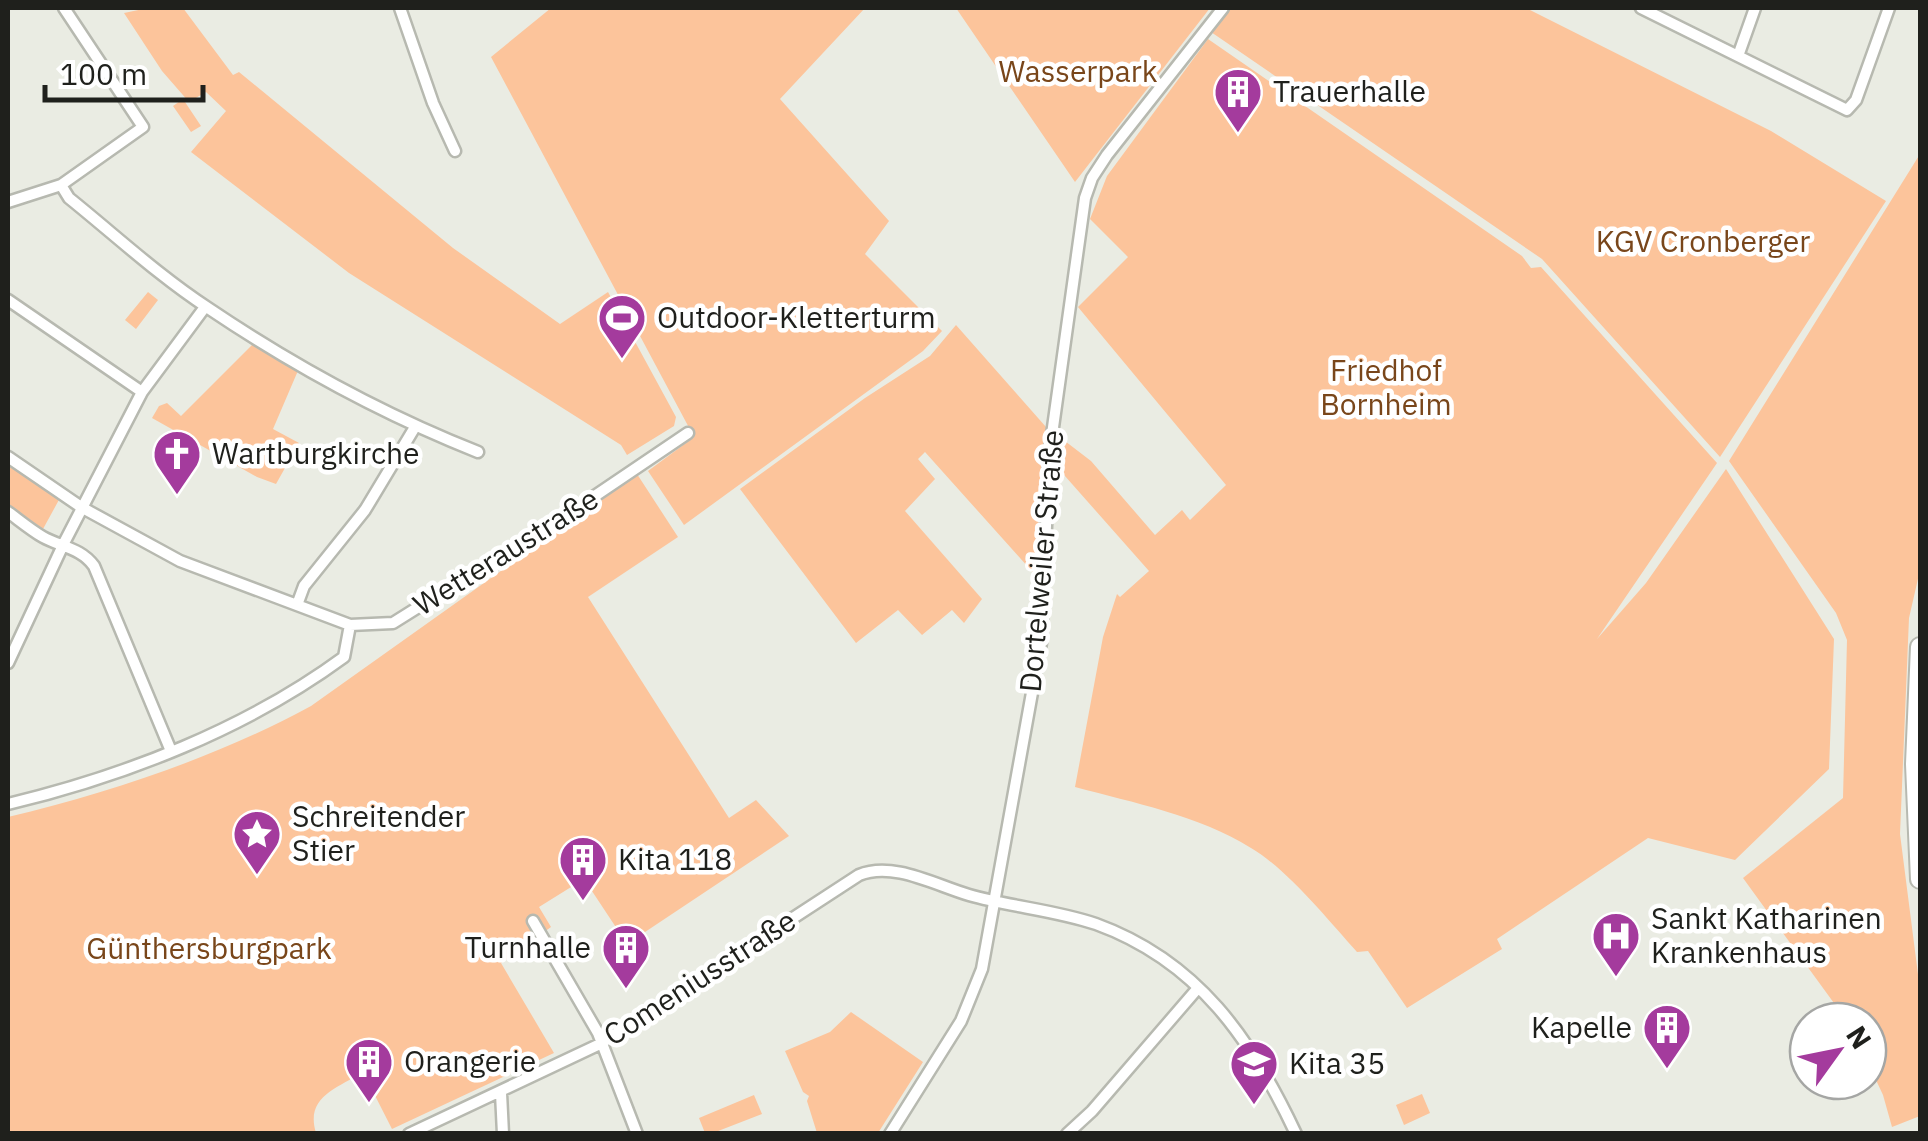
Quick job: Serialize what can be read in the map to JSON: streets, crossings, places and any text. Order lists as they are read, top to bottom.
{
  "streets": {
    "street": ["Wetteraustraße", "Dortelweiler Straße", "Comeniusstraße"]
  },
  "crossings": [
    ["Dortelweiler Straße", "Comeniusstraße"]
  ],
  "parks": [
    "Wasserpark",
    "KGV Cronberger",
    "Friedhof Bornheim",
    "Günthersburgpark"
  ],
  "places": {
    "building": [
      "Trauerhalle",
      "Kita 118",
      "Turnhalle",
      "Kapelle",
      "Orangerie"
    ],
    "sports": ["Outdoor-Kletterturm"],
    "church": ["Wartburgkirche"],
    "place": ["Schreitender Stier"],
    "hospital": ["Sankt Katharinen Krankenhaus"],
    "school or university": ["Kita 35"]
  },
  "scale_bar": "100 m",
  "north": "top right"
}
